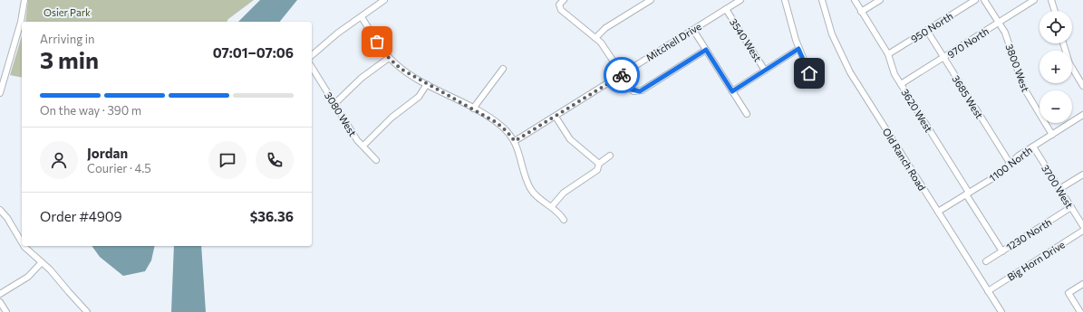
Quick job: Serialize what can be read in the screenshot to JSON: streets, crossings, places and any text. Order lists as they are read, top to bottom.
{
  "streets": {
    "street": [
      "950 North",
      "3540 West",
      "Mitchell Drive",
      "970 North",
      "3800 West",
      "3685 West",
      "3620 West",
      "3080 West",
      "Old Ranch Road",
      "1100 North",
      "3700 West",
      "1230 North",
      "Big Horn Drive"
    ]
  },
  "crossings": [
    ["950 North", "3685 West"],
    ["950 North", "3620 West"],
    ["3540 West", "Mitchell Drive"],
    ["970 North", "3800 West"],
    ["970 North", "3685 West"],
    ["970 North", "3620 West"],
    ["3800 West", "1100 North"],
    ["3685 West", "1100 North"],
    ["3620 West", "1100 North"],
    ["3620 West", "1230 North"],
    ["Old Ranch Road", "1100 North"],
    ["Old Ranch Road", "Big Horn Drive"],
    ["1100 North", "3700 West"],
    ["3700 West", "1230 North"]
  ],
  "parks": ["Osier Park"],
  "page": {
    "map_buttons": ["+", "−"],
    "heading": ["3 min", "Arriving in", "07:01–07:06"],
    "panel": [
      "Jordan",
      "Courier · 4.5",
      "Order #4909",
      "$36.36"
    ],
    "bar": "On the way · 390 m"
  }
}
